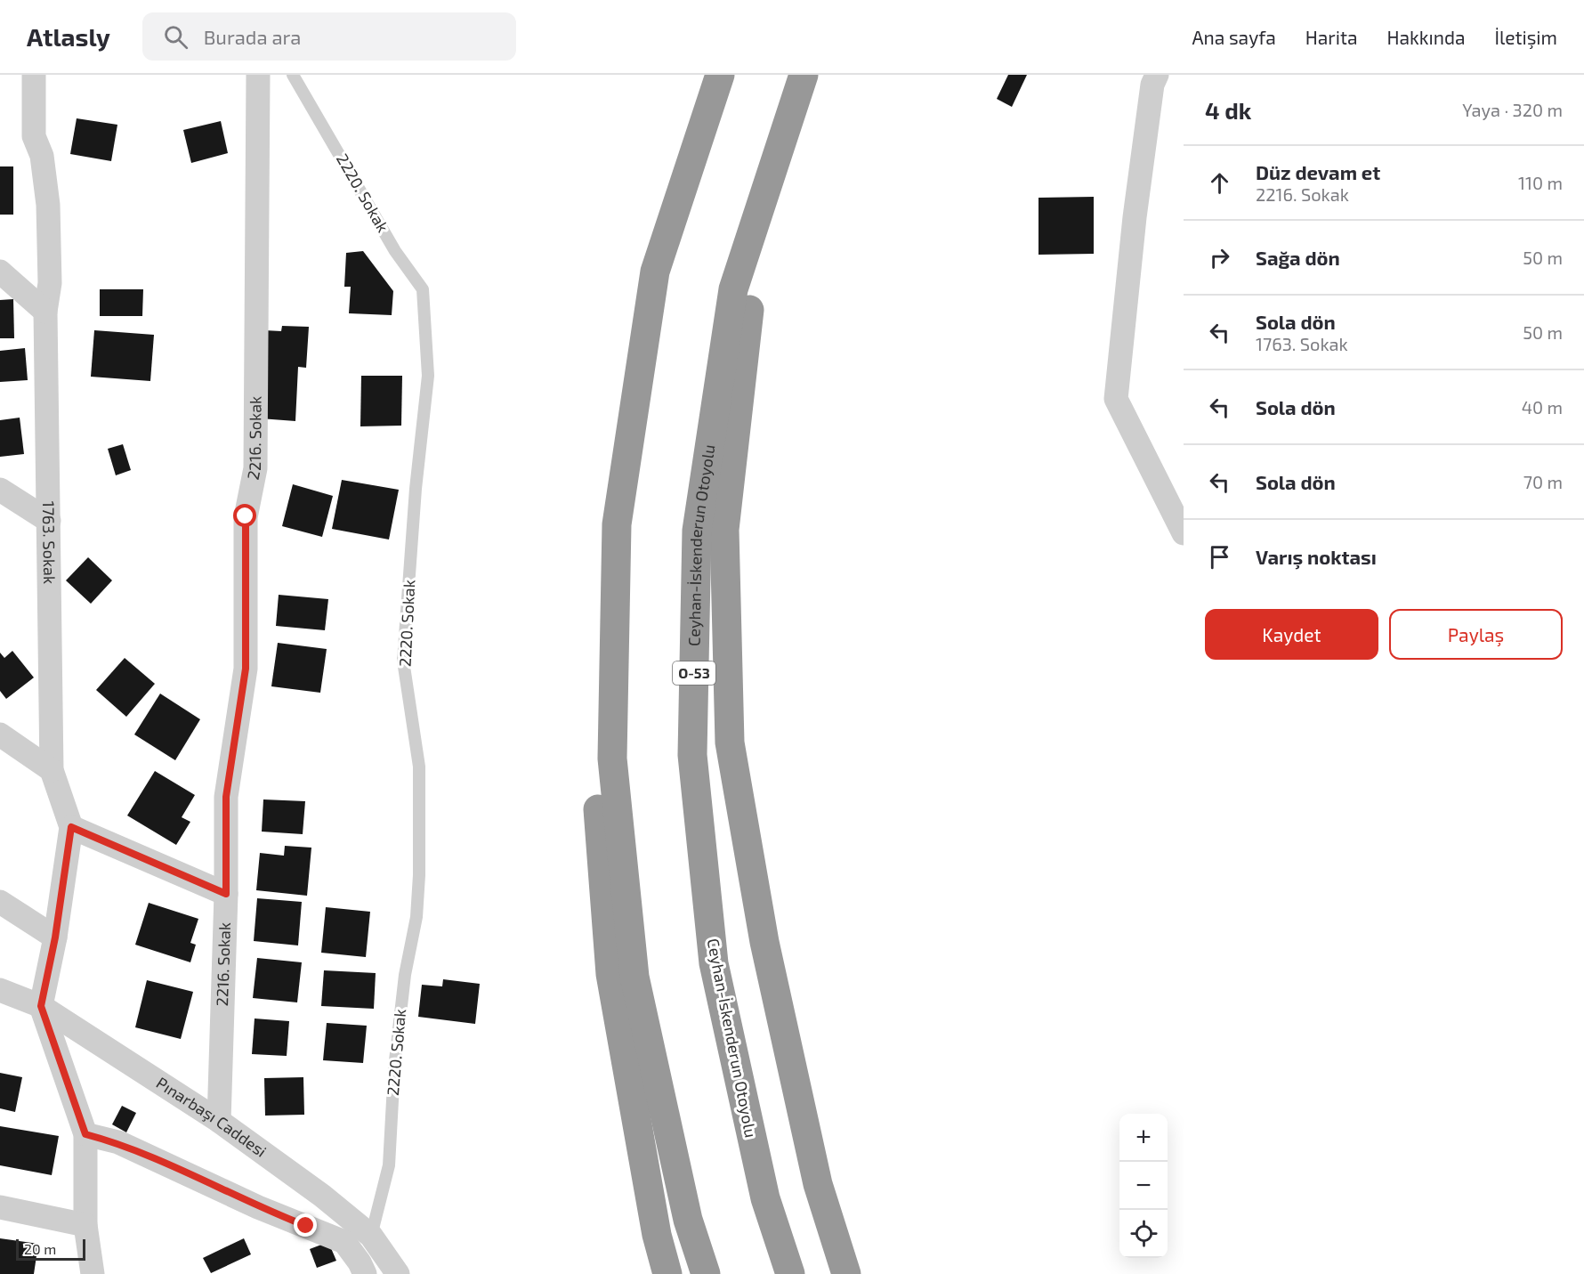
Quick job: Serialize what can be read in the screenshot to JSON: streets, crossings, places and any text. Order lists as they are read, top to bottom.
{
  "streets": {
    "highway": ["Ceyhan-İskenderun Otoyolu", "O-53"],
    "street": ["2216. Sokak", "1763. Sokak", "Pınarbaşı Caddesi"],
    "lane": ["2220. Sokak"]
  },
  "crossings": [
    ["2220. Sokak", "Pınarbaşı Caddesi"],
    ["2216. Sokak", "Pınarbaşı Caddesi"],
    ["1763. Sokak", "Pınarbaşı Caddesi"]
  ],
  "scale_bar": "20 m",
  "page": {
    "header": "Atlasly",
    "search": "Burada ara",
    "nav": [
      "Ana sayfa",
      "Harita",
      "Hakkında",
      "İletişim"
    ],
    "heading": ["4 dk", "Yaya · 320 m"],
    "list": [
      ["Düz devam et", "2216. Sokak", "110 m"],
      ["Sağa dön", "50 m"],
      ["Sola dön", "1763. Sokak", "50 m"],
      ["Sola dön", "40 m"],
      ["Sola dön", "70 m"],
      "Varış noktası"
    ],
    "buttons": ["Kaydet", "Paylaş"],
    "map_buttons": ["+", "−"],
    "scale": "20 m"
  }
}
